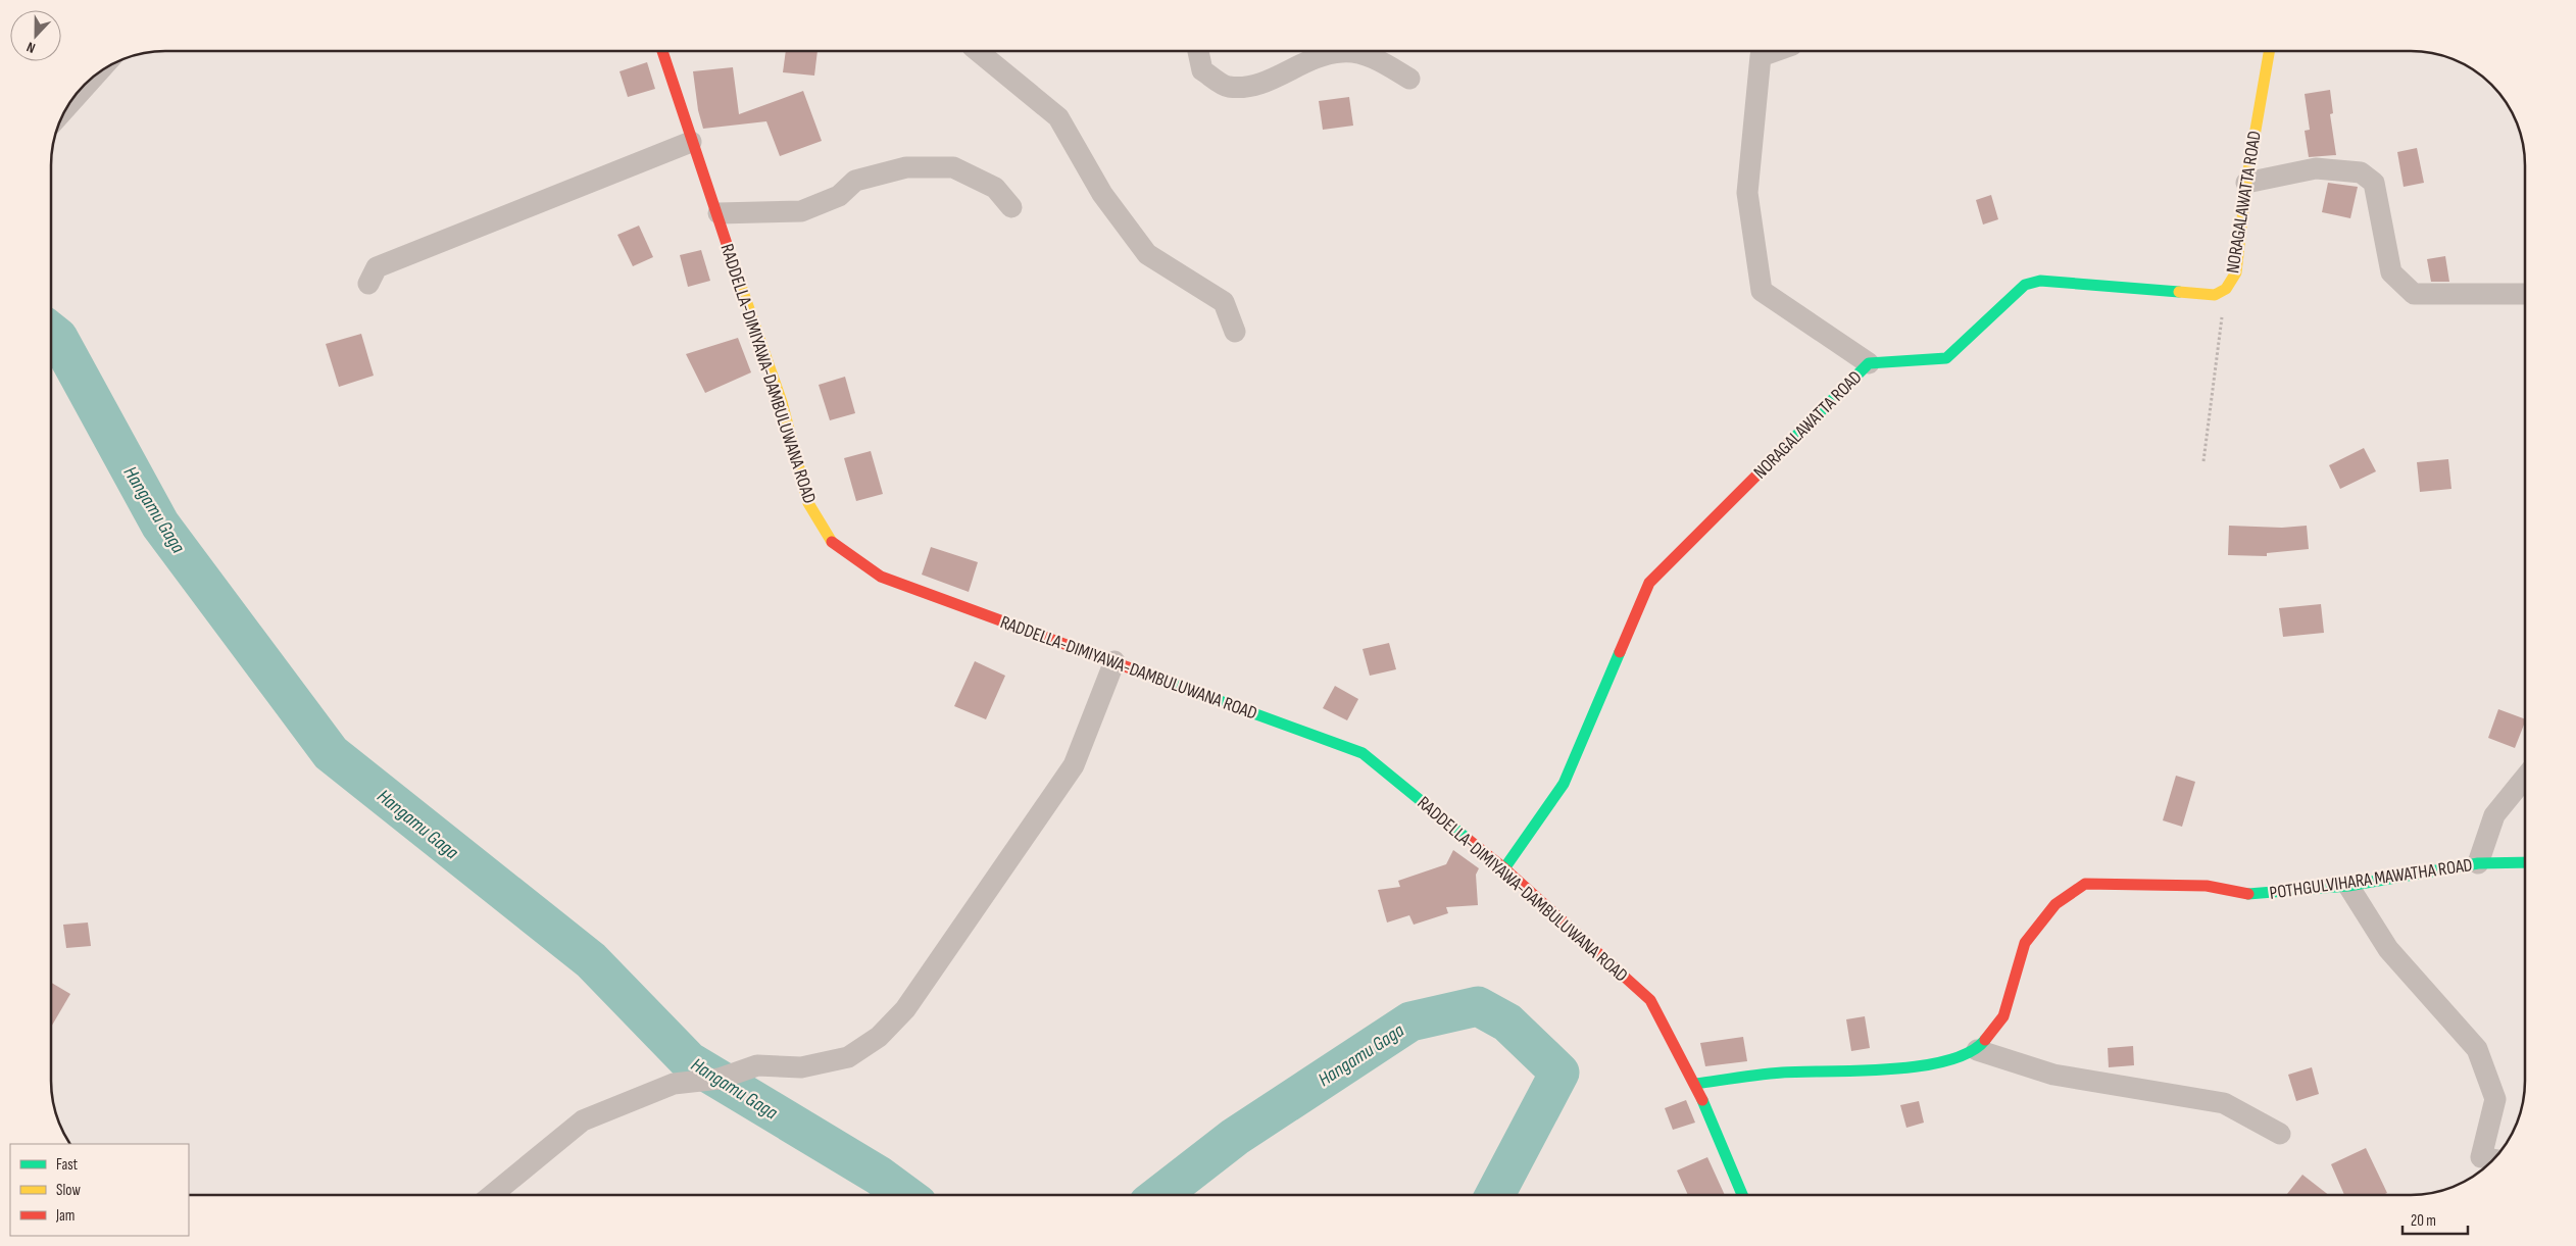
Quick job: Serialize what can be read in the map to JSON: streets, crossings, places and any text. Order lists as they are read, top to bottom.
{
  "streets": {
    "street": ["NORAGALAWATTA ROAD", "RADDELLA-DIMIYAWA-DAMBULUWANA ROAD", "POTHGULVIHARA MAWATHA ROAD"]
  },
  "crossings": [
    ["NORAGALAWATTA ROAD", "RADDELLA-DIMIYAWA-DAMBULUWANA ROAD"]
  ],
  "water": ["Hangamu Gaga"],
  "legend": ["Fast", "Slow", "Jam"],
  "scale_bar": "20 m",
  "north": "bottom"
}
